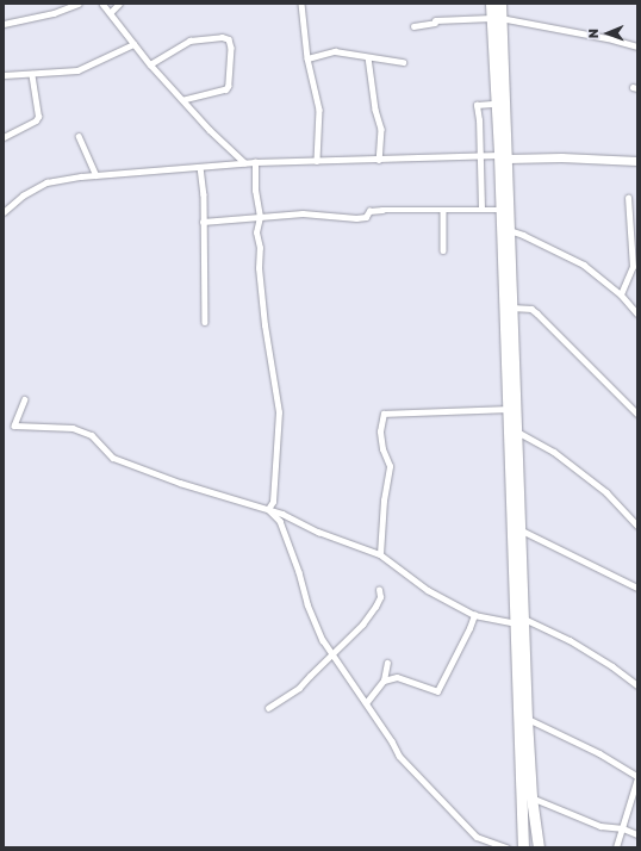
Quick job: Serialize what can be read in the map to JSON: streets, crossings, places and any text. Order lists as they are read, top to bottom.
{
  "north": "left"
}
